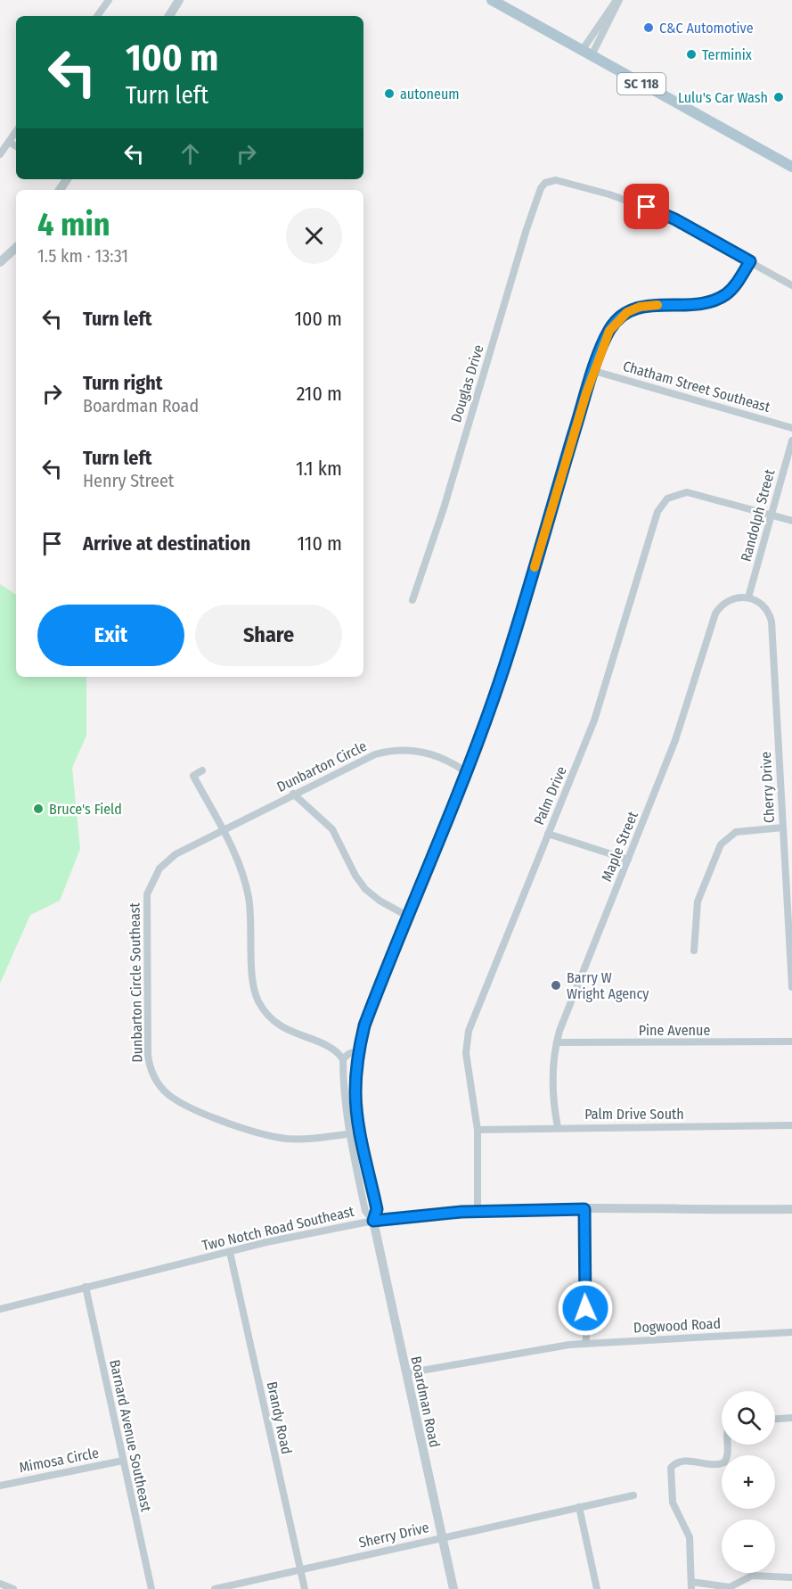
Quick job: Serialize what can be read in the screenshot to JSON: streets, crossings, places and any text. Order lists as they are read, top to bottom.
{
  "streets": {
    "main road": ["SC 118"],
    "street": [
      "Douglas Drive",
      "Chatham Street Southeast",
      "Randolph Street",
      "Dunbarton Circle",
      "Cherry Drive",
      "Palm Drive",
      "Maple Street",
      "Dunbarton Circle Southeast",
      "Pine Avenue",
      "Palm Drive South",
      "Two Notch Road Southeast",
      "Dogwood Road",
      "Boardman Road",
      "Brandy Road",
      "Barnard Avenue Southeast",
      "Mimosa Circle",
      "Sherry Drive"
    ]
  },
  "crossings": [
    ["Douglas Drive", "Boardman Road"],
    ["Chatham Street Southeast", "Boardman Road"],
    ["Randolph Street", "Cherry Drive"],
    ["Randolph Street", "Palm Drive"],
    ["Randolph Street", "Maple Street"],
    ["Dunbarton Circle", "Dunbarton Circle Southeast"],
    ["Dunbarton Circle", "Boardman Road"],
    ["Cherry Drive", "Maple Street"],
    ["Palm Drive", "Palm Drive South"],
    ["Palm Drive", "Two Notch Road Southeast"],
    ["Maple Street", "Pine Avenue"],
    ["Maple Street", "Palm Drive South"],
    ["Dunbarton Circle Southeast", "Boardman Road"],
    ["Two Notch Road Southeast", "Boardman Road"],
    ["Two Notch Road Southeast", "Brandy Road"],
    ["Two Notch Road Southeast", "Barnard Avenue Southeast"],
    ["Dogwood Road", "Boardman Road"],
    ["Boardman Road", "Sherry Drive"],
    ["Brandy Road", "Sherry Drive"],
    ["Barnard Avenue Southeast", "Mimosa Circle"]
  ],
  "places": [
    "C&C Automotive",
    "Terminix",
    "autoneum",
    "Lulu's Car Wash",
    "Bruce's Field",
    "Barry W Wright Agency"
  ],
  "page": {
    "turn": ["100 m", "Turn left"],
    "heading": ["4 min", "1.5 km · 13:31"],
    "list": [
      {
        "name": "Turn left",
        "value": "100 m"
      },
      {
        "name": "Turn right",
        "note": "Boardman Road",
        "value": "210 m"
      },
      {
        "name": "Turn left",
        "note": "Henry Street",
        "value": "1.1 km"
      },
      {
        "name": "Arrive at destination",
        "value": "110 m"
      }
    ],
    "buttons": ["Exit", "Share"],
    "map_buttons": ["+", "−"]
  }
}
